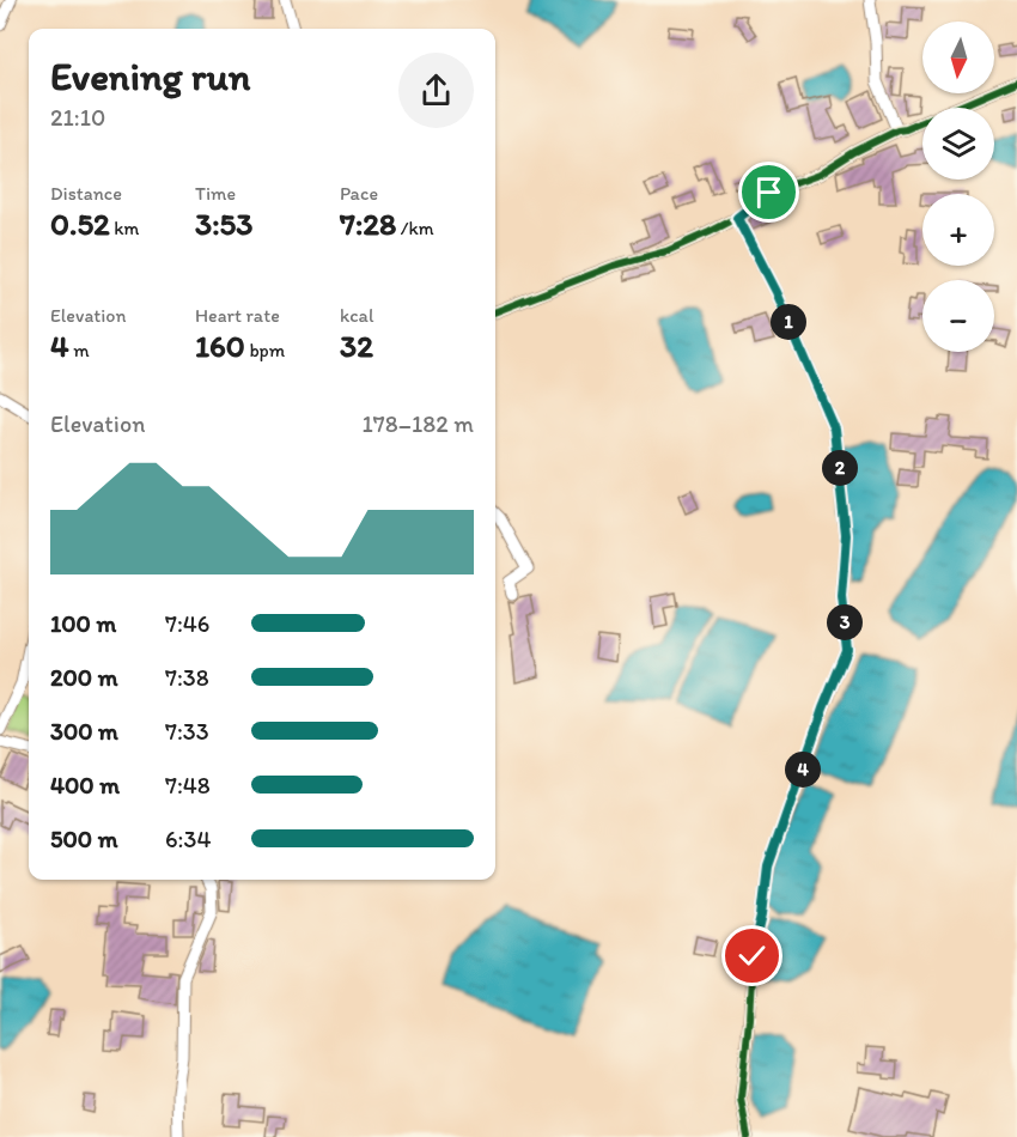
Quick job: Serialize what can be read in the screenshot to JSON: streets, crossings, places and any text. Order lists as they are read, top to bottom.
{
  "north": "bottom",
  "page": {
    "map_buttons": ["+", "−"],
    "heading": ["Evening run", "21:10"],
    "stats": [
      ["Distance", "0.52 km"],
      ["Time", "3:53"],
      ["Pace", "7:28 /km"],
      ["Elevation", "4 m"],
      ["Heart rate", "160 bpm"],
      ["kcal", "32"]
    ],
    "pins": [
      "1",
      "2",
      "3",
      "4"
    ],
    "chart": ["Elevation", "178–182 m"],
    "list": [
      {
        "name": "100 m",
        "note": "7:46"
      },
      {
        "name": "200 m",
        "note": "7:38"
      },
      {
        "name": "300 m",
        "note": "7:33"
      },
      {
        "name": "400 m",
        "note": "7:48"
      },
      {
        "name": "500 m",
        "note": "6:34"
      }
    ]
  }
}
